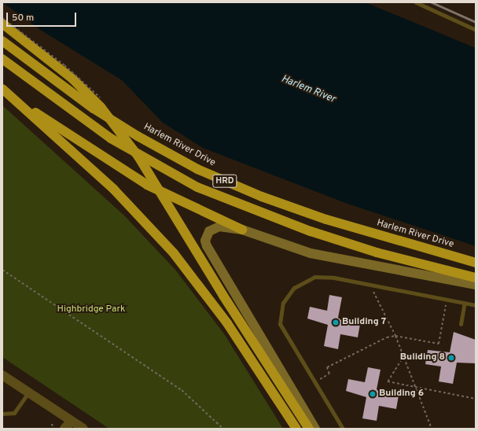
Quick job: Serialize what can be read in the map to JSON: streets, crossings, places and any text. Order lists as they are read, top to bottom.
{
  "streets": {
    "highway": ["Harlem River Drive", "HRD"]
  },
  "water": ["Harlem River"],
  "parks": ["Highbridge Park"],
  "places": ["Building 7", "Buliding 8", "Building 6"],
  "scale_bar": "50 m"
}
